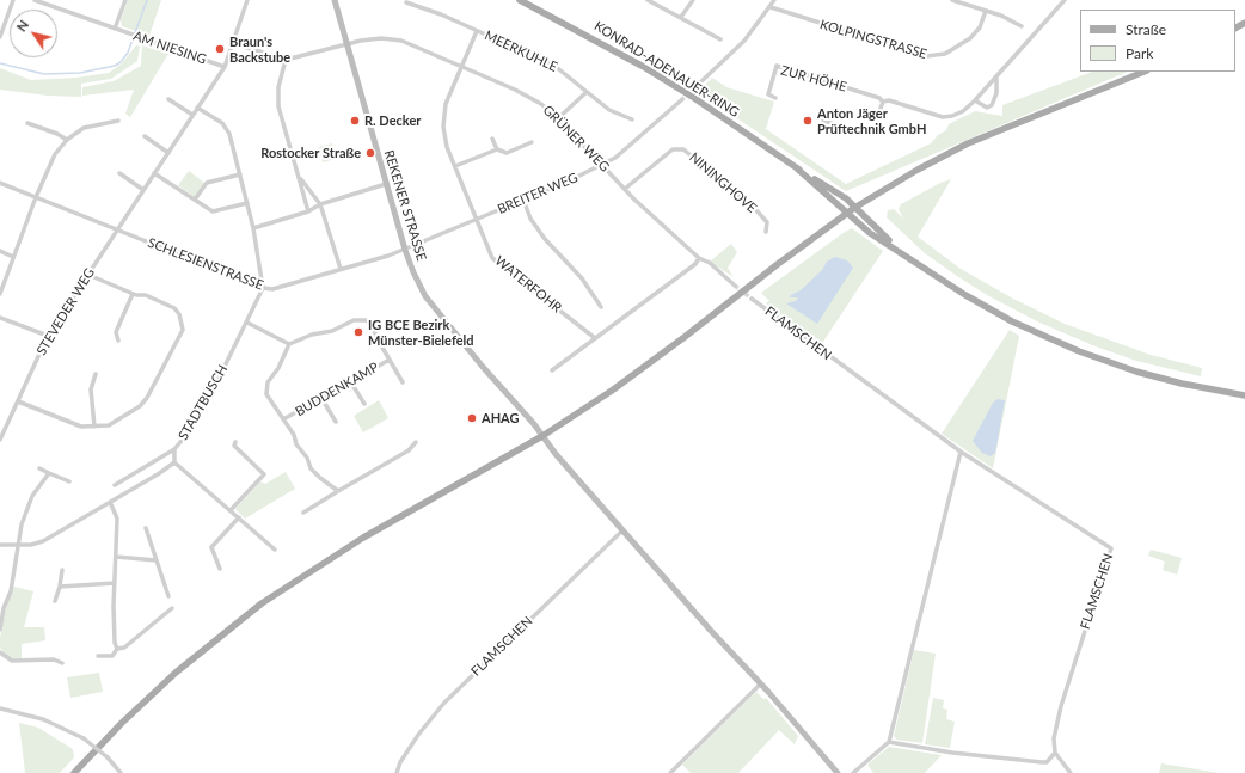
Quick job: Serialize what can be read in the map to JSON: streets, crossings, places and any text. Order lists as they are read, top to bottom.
{
  "streets": {
    "main road": ["KONRAD-ADENAUER-RING"],
    "street": [
      "KOLPINGSTRASSE",
      "AM NIESING",
      "MEERKUHLE",
      "ZUR HÖHE",
      "GRÜNER WEG",
      "NININGHOVE",
      "BREITER WEG",
      "REKENER STRASSE",
      "SCHLESIENSTRASSE",
      "WATERFOHR",
      "STEVEDER WEG",
      "FLAMSCHEN",
      "BUDDENKAMP",
      "STADTBUSCH"
    ]
  },
  "crossings": [
    ["AM NIESING", "STEVEDER WEG"],
    ["MEERKUHLE", "GRÜNER WEG"],
    ["MEERKUHLE", "WATERFOHR"],
    ["GRÜNER WEG", "NININGHOVE"],
    ["GRÜNER WEG", "BREITER WEG"],
    ["GRÜNER WEG", "REKENER STRASSE"],
    ["GRÜNER WEG", "WATERFOHR"],
    ["BREITER WEG", "REKENER STRASSE"],
    ["BREITER WEG", "SCHLESIENSTRASSE"],
    ["BREITER WEG", "WATERFOHR"],
    ["REKENER STRASSE", "SCHLESIENSTRASSE"],
    ["REKENER STRASSE", "FLAMSCHEN"],
    ["SCHLESIENSTRASSE", "STEVEDER WEG"],
    ["SCHLESIENSTRASSE", "STADTBUSCH"]
  ],
  "places": [
    "Braun's Backstube",
    "R. Decker",
    "Anton Jäger Prüftechnik GmbH",
    "Rostocker Straße",
    "IG BCE Bezirk Münster-Bielefeld",
    "AHAG"
  ],
  "legend": ["Straße", "Park"],
  "north": "top left"
}
